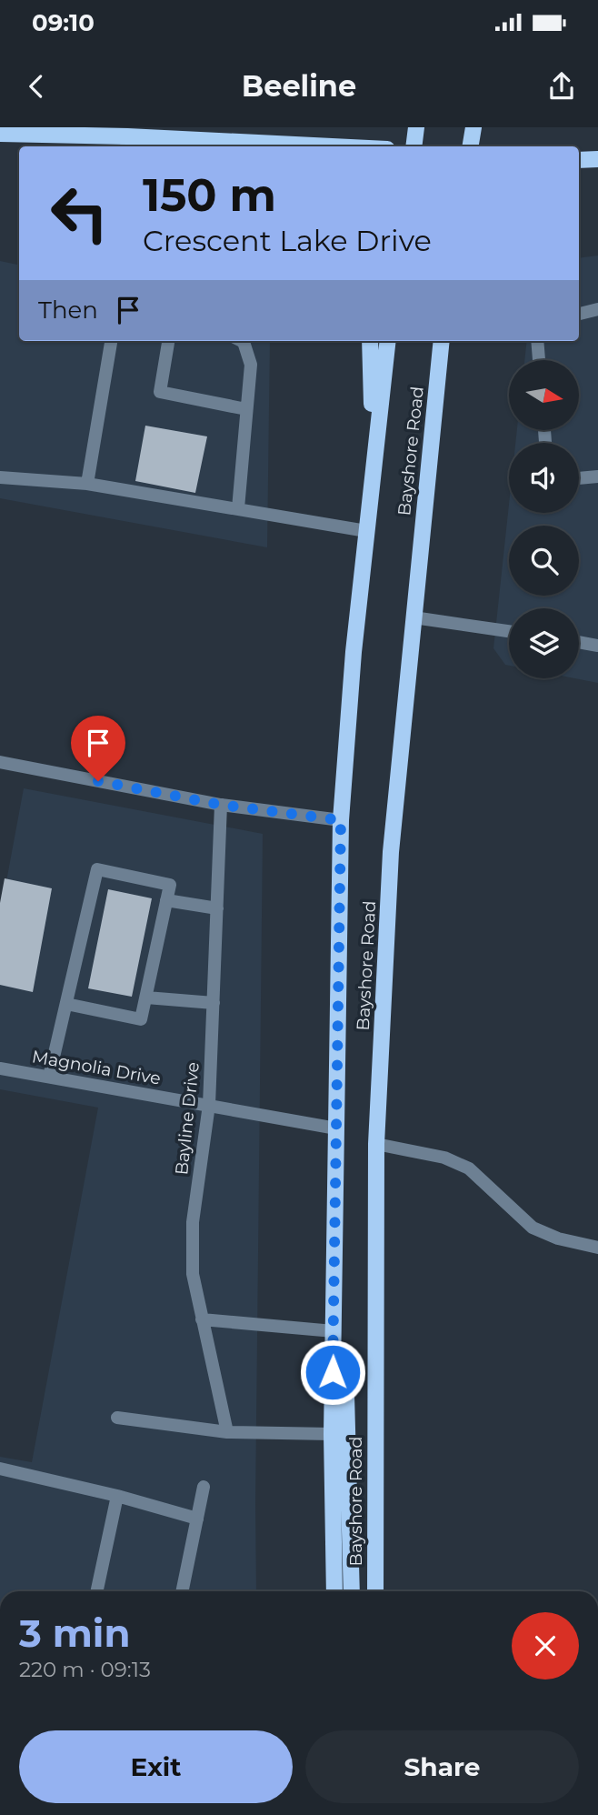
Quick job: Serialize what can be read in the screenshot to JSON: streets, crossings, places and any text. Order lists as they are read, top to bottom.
{
  "streets": {
    "main road": ["Bayshore Road"],
    "street": ["Magnolia Drive", "Bayline Drive"]
  },
  "crossings": [
    ["Bayshore Road", "Magnolia Drive"],
    ["Magnolia Drive", "Bayline Drive"]
  ],
  "north": "right",
  "page": {
    "status": "09:10",
    "header": "Beeline",
    "turn": ["150 m", "Crescent Lake Drive"],
    "then": "Then",
    "heading": ["3 min", "220 m · 09:13"],
    "buttons": ["Exit", "Share"]
  }
}
